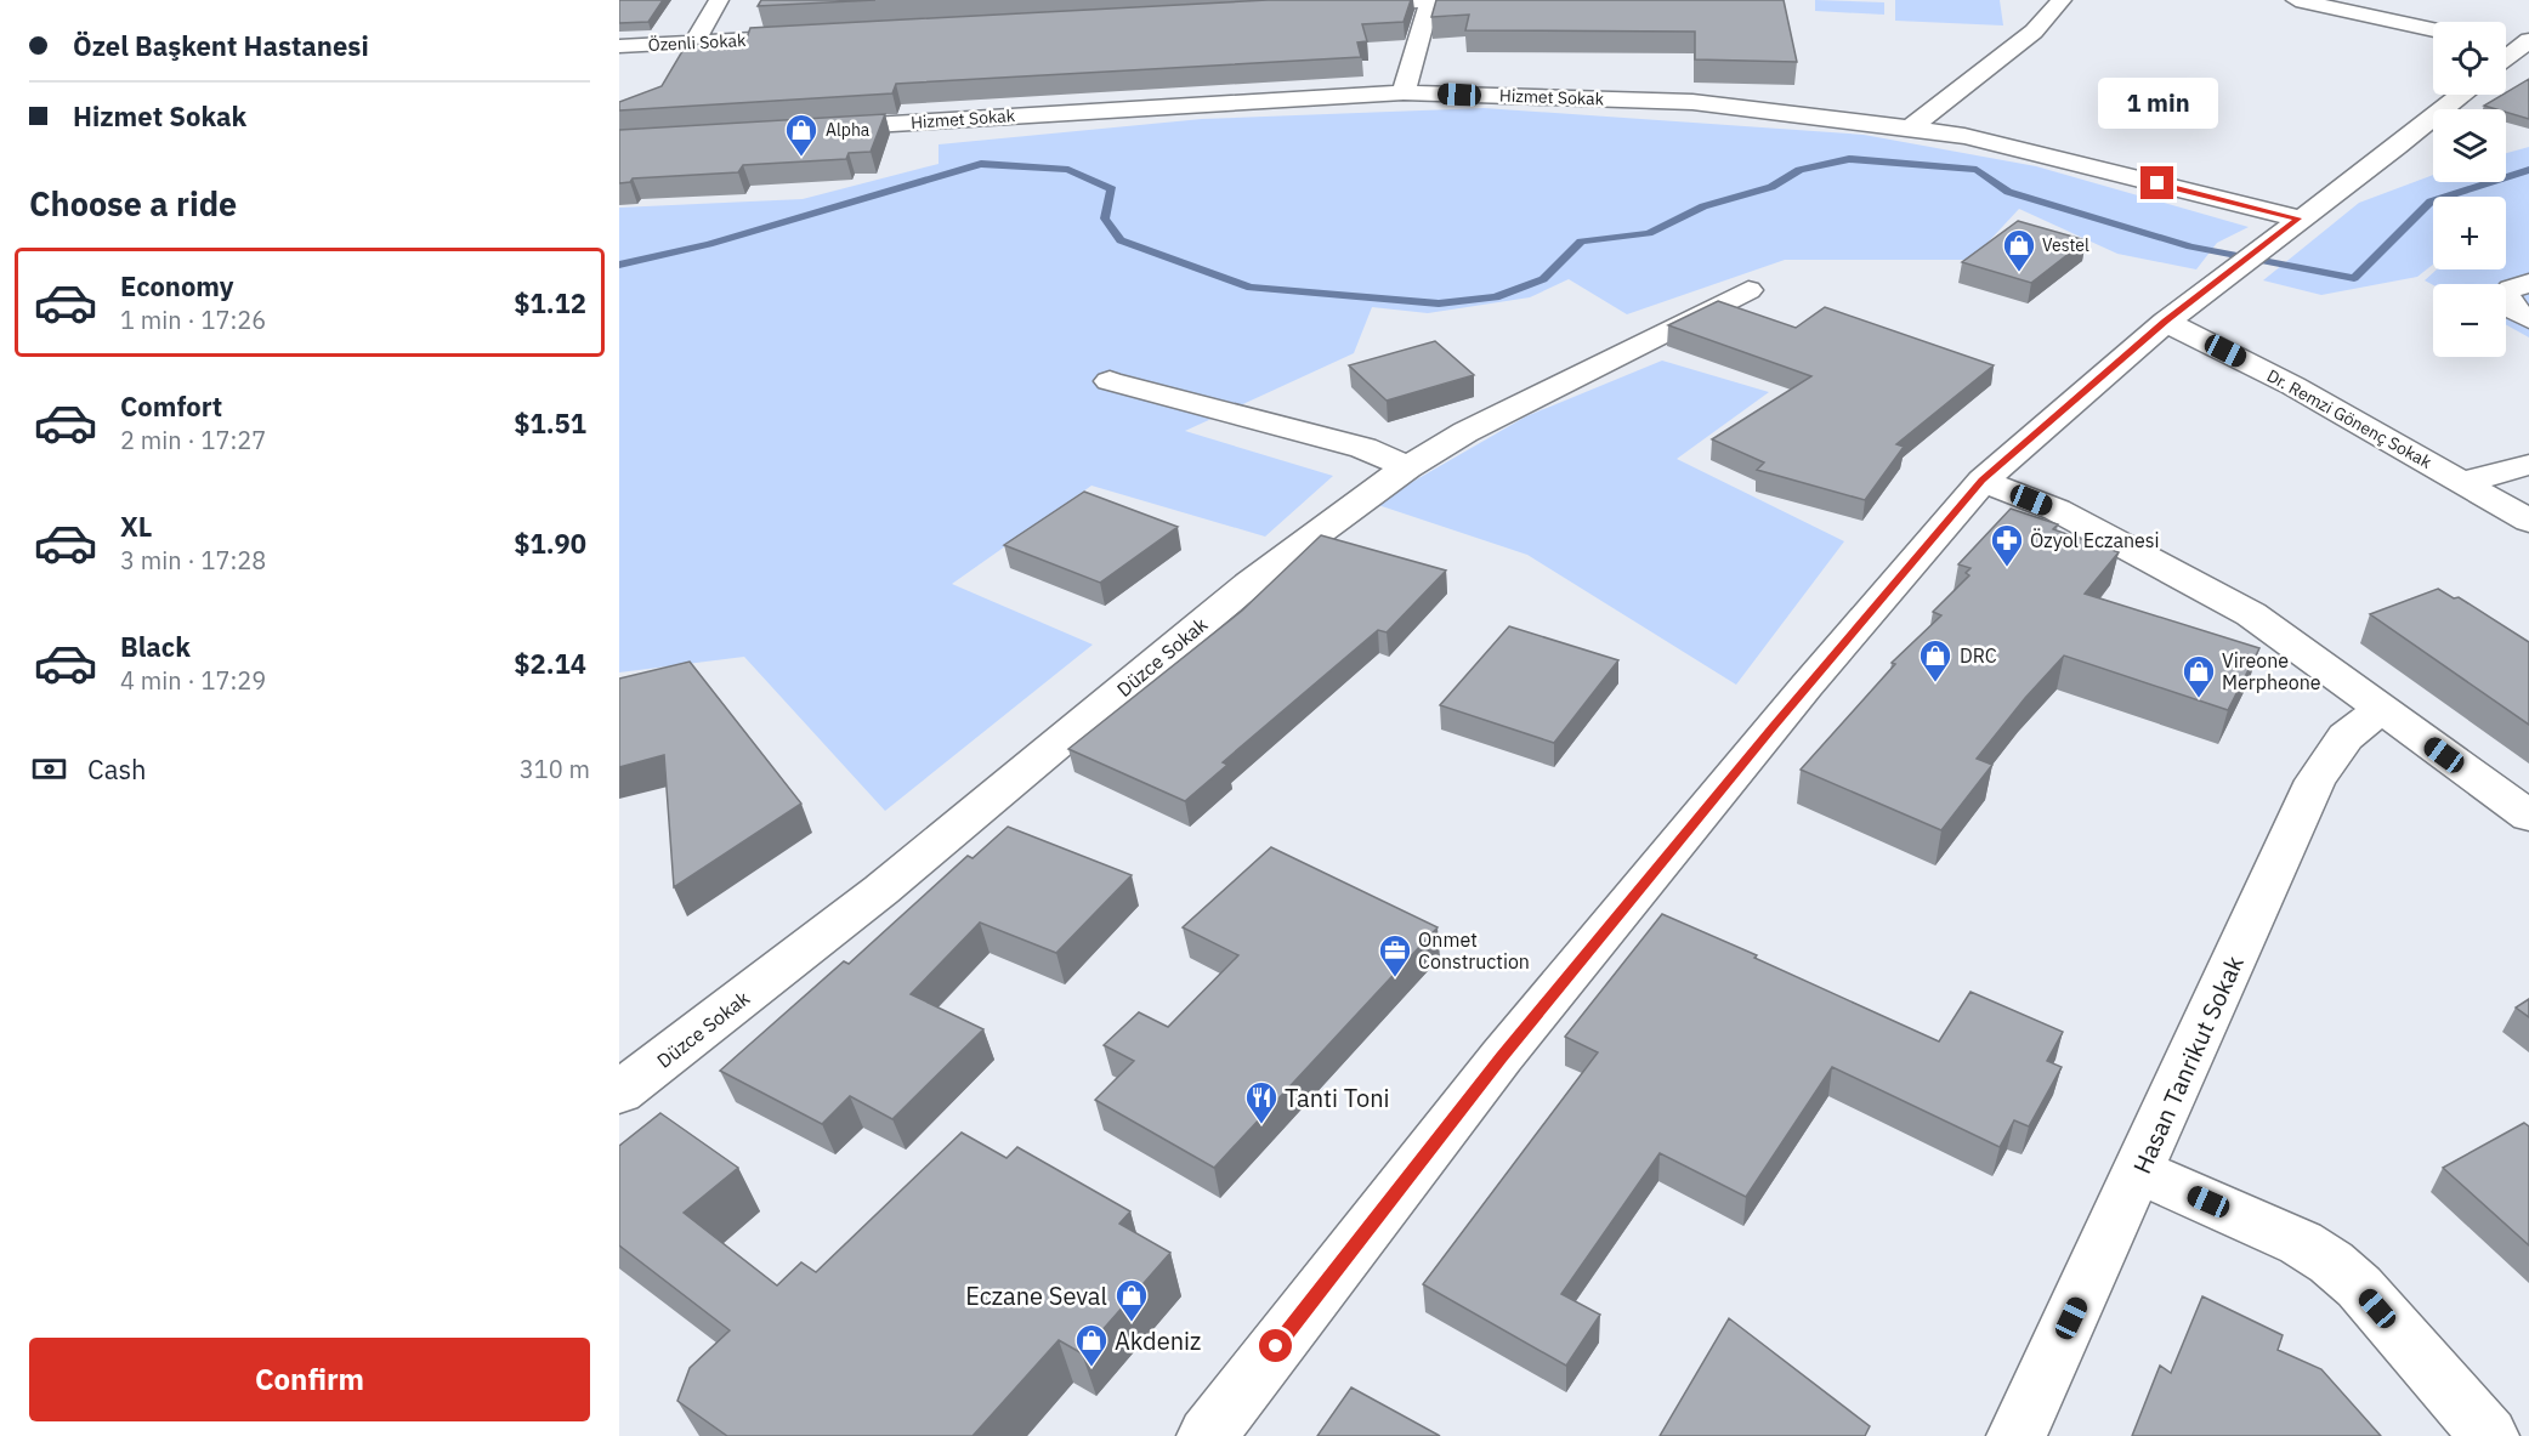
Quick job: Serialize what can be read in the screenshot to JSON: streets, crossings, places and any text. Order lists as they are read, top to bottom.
{
  "streets": {
    "street": [
      "Özenli Sokak",
      "Hizmet Sokak",
      "Dr. Remzi Gönenç Sokak",
      "Düzce Sokak",
      "Hasan Tanrikut Sokak"
    ]
  },
  "places": {
    "shop": [
      "Alpha",
      "Vestel",
      "DRC",
      "Vireone Merpheone",
      "Eczane Seval",
      "Akdeniz"
    ],
    "pharmacy": ["Özyol Eczanesi"],
    "office": ["Onmet Construction"],
    "restaurant": ["Tanti Toni"]
  },
  "page": {
    "banner": ["Özel Başkent Hastanesi", "Hizmet Sokak"],
    "map_buttons": ["+", "−"],
    "bubble": "1 min",
    "heading": "Choose a ride",
    "list": [
      {
        "name": "Economy",
        "note": "1 min · 17:26",
        "value": "$1.12"
      },
      {
        "name": "Comfort",
        "note": "2 min · 17:27",
        "value": "$1.51"
      },
      {
        "name": "XL",
        "note": "3 min · 17:28",
        "value": "$1.90"
      },
      {
        "name": "Black",
        "note": "4 min · 17:29",
        "value": "$2.14"
      }
    ],
    "pay": ["Cash", "310 m"],
    "buttons": "Confirm"
  }
}
